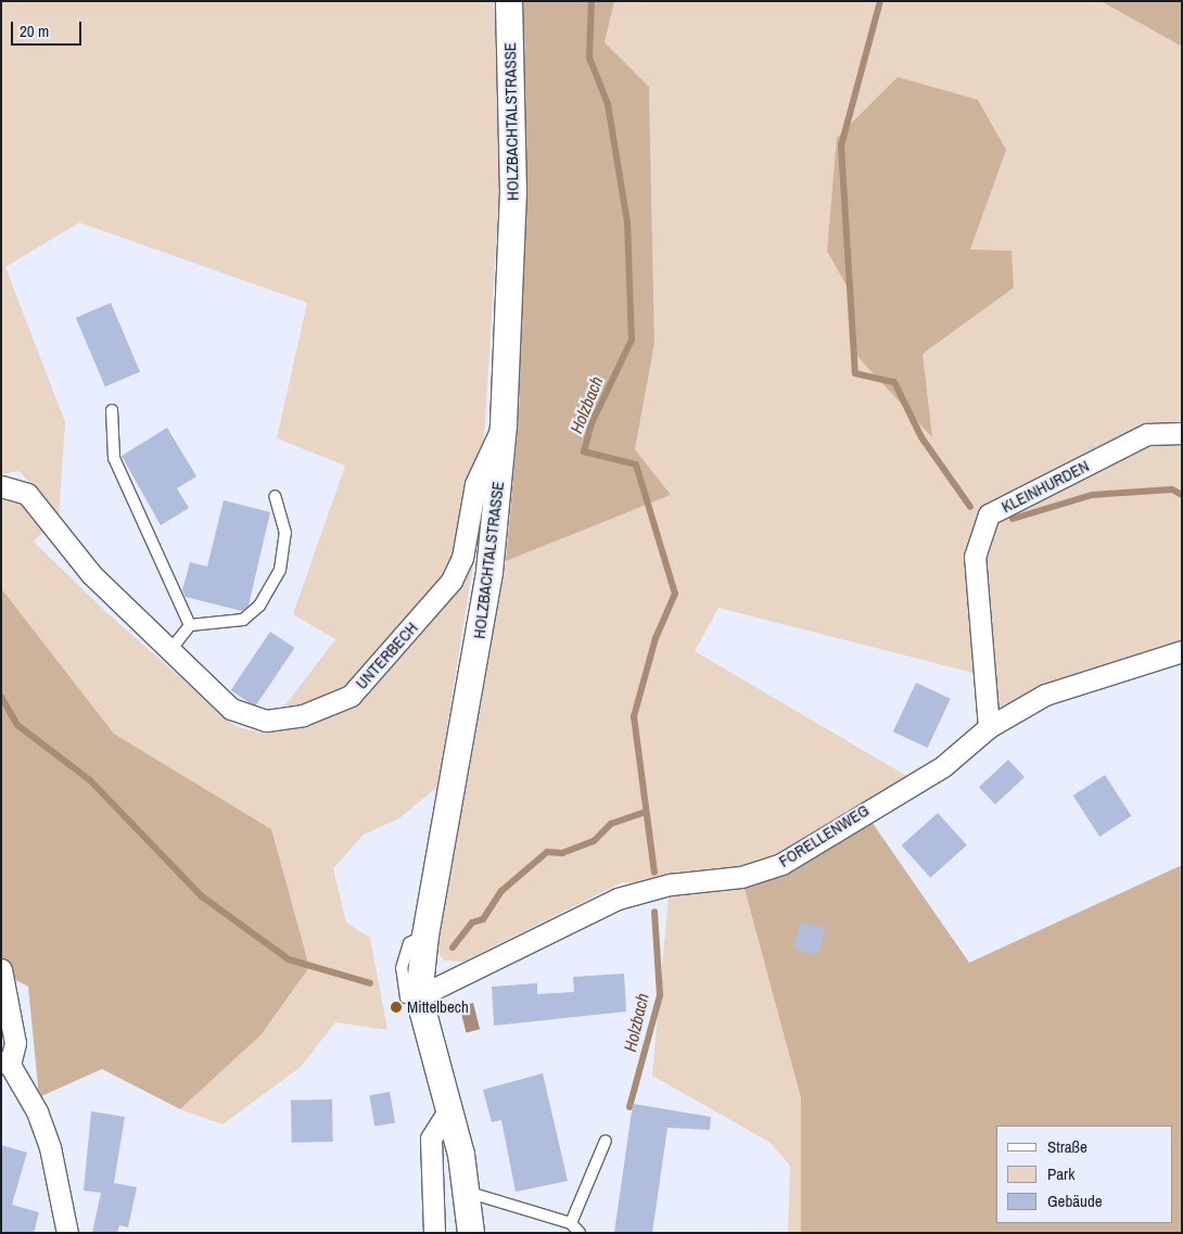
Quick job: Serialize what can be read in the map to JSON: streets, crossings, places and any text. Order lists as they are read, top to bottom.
{
  "streets": {
    "street": [
      "HOLZBACHTALSTRASSE",
      "KLEINHURDEN",
      "UNTERBECH",
      "FORELLENWEG"
    ]
  },
  "crossings": [
    ["HOLZBACHTALSTRASSE", "UNTERBECH"],
    ["HOLZBACHTALSTRASSE", "FORELLENWEG"],
    ["KLEINHURDEN", "FORELLENWEG"]
  ],
  "water": ["Holzbach"],
  "places": ["Mittelbech"],
  "legend": ["Straße", "Park", "Gebäude"],
  "scale_bar": "20 m"
}
